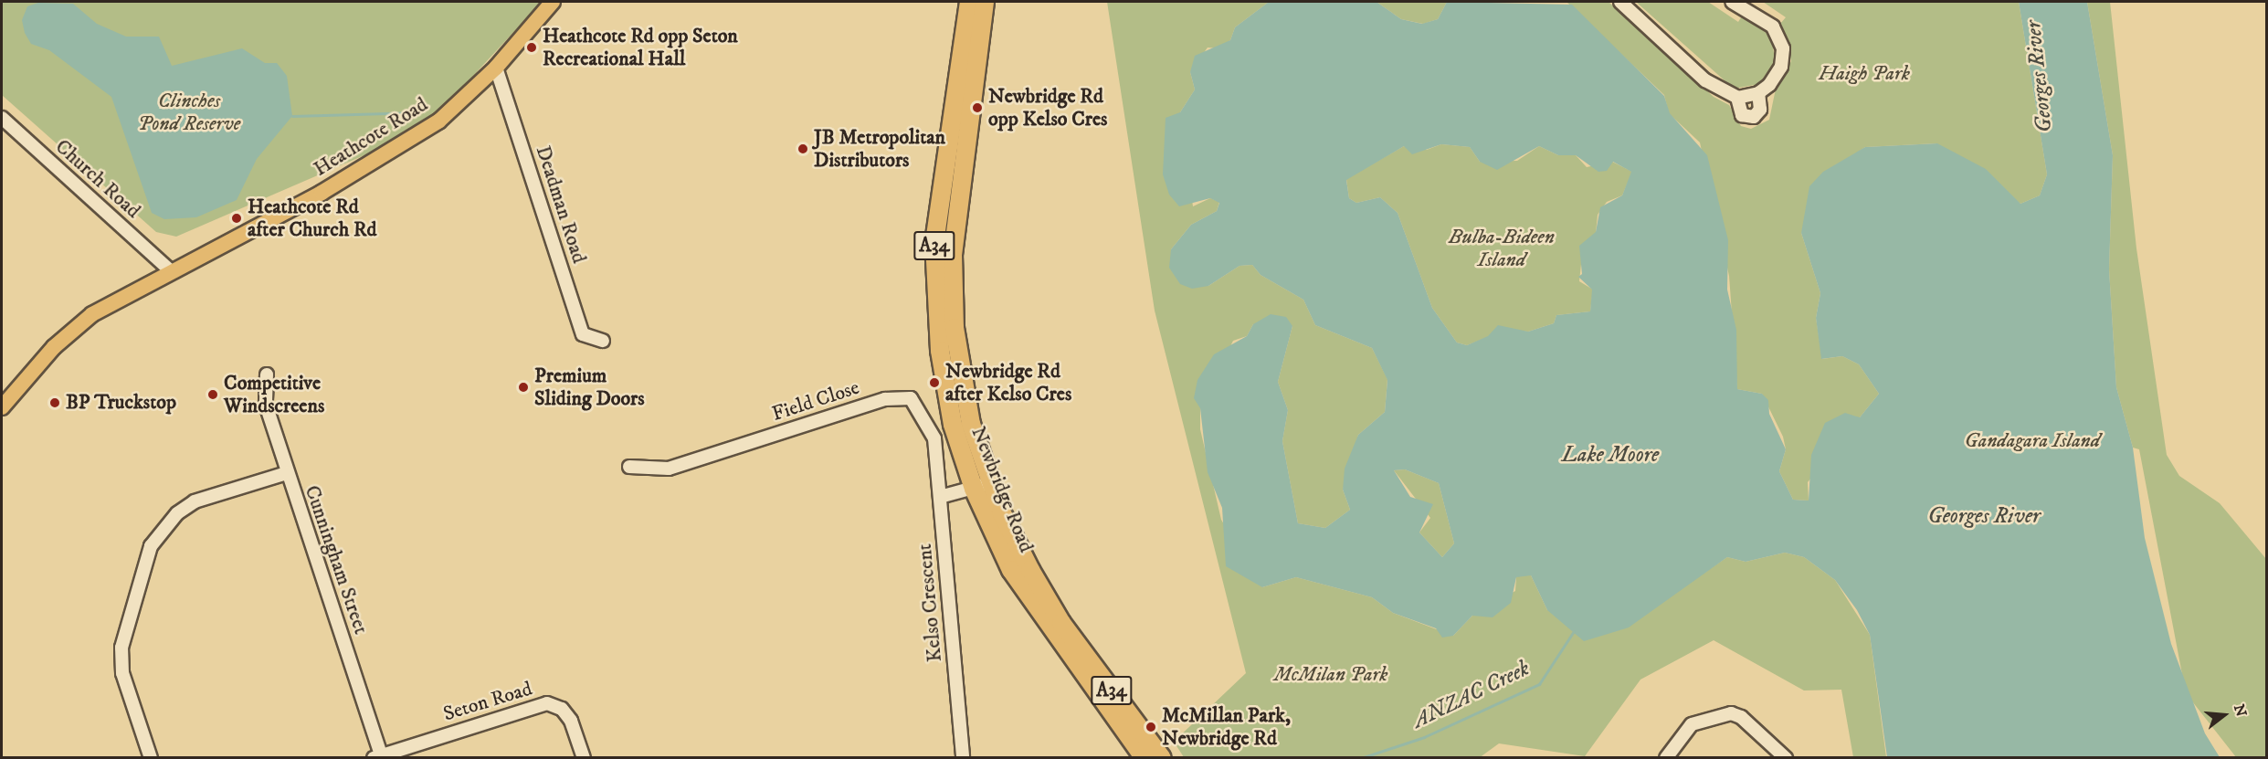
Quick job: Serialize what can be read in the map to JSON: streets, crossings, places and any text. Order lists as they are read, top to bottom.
{
  "streets": {
    "highway": ["A34", "Newbridge Road"],
    "main road": ["Heathcote Road"],
    "street": [
      "Church Road",
      "Deadman Road",
      "Field Close",
      "Cunningham Street",
      "Kelso Crescent",
      "Seton Road"
    ]
  },
  "crossings": [
    ["Heathcote Road", "Church Road"],
    ["Heathcote Road", "Deadman Road"],
    ["Field Close", "Kelso Crescent"],
    ["Cunningham Street", "Seton Road"]
  ],
  "water": ["Georges River", "Lake Moore", "ANZAC Creek"],
  "parks": [
    "Haigh Park",
    "Clinches Pond Reserve",
    "Bulba-Bideen Island",
    "Gandagara Island",
    "McMilan Park"
  ],
  "places": [
    "Heathcote Rd opp Seton Recreational Hall",
    "Newbridge Rd opp Kelso Cres",
    "JB Metropolitan Distributors",
    "Heathcote Rd after Church Rd",
    "Newbridge Rd after Kelso Cres",
    "Premium Sliding Doors",
    "Competitive Windscreens",
    "BP Truckstop",
    "McMillan Park, Newbridge Rd"
  ],
  "north": "right"
}
